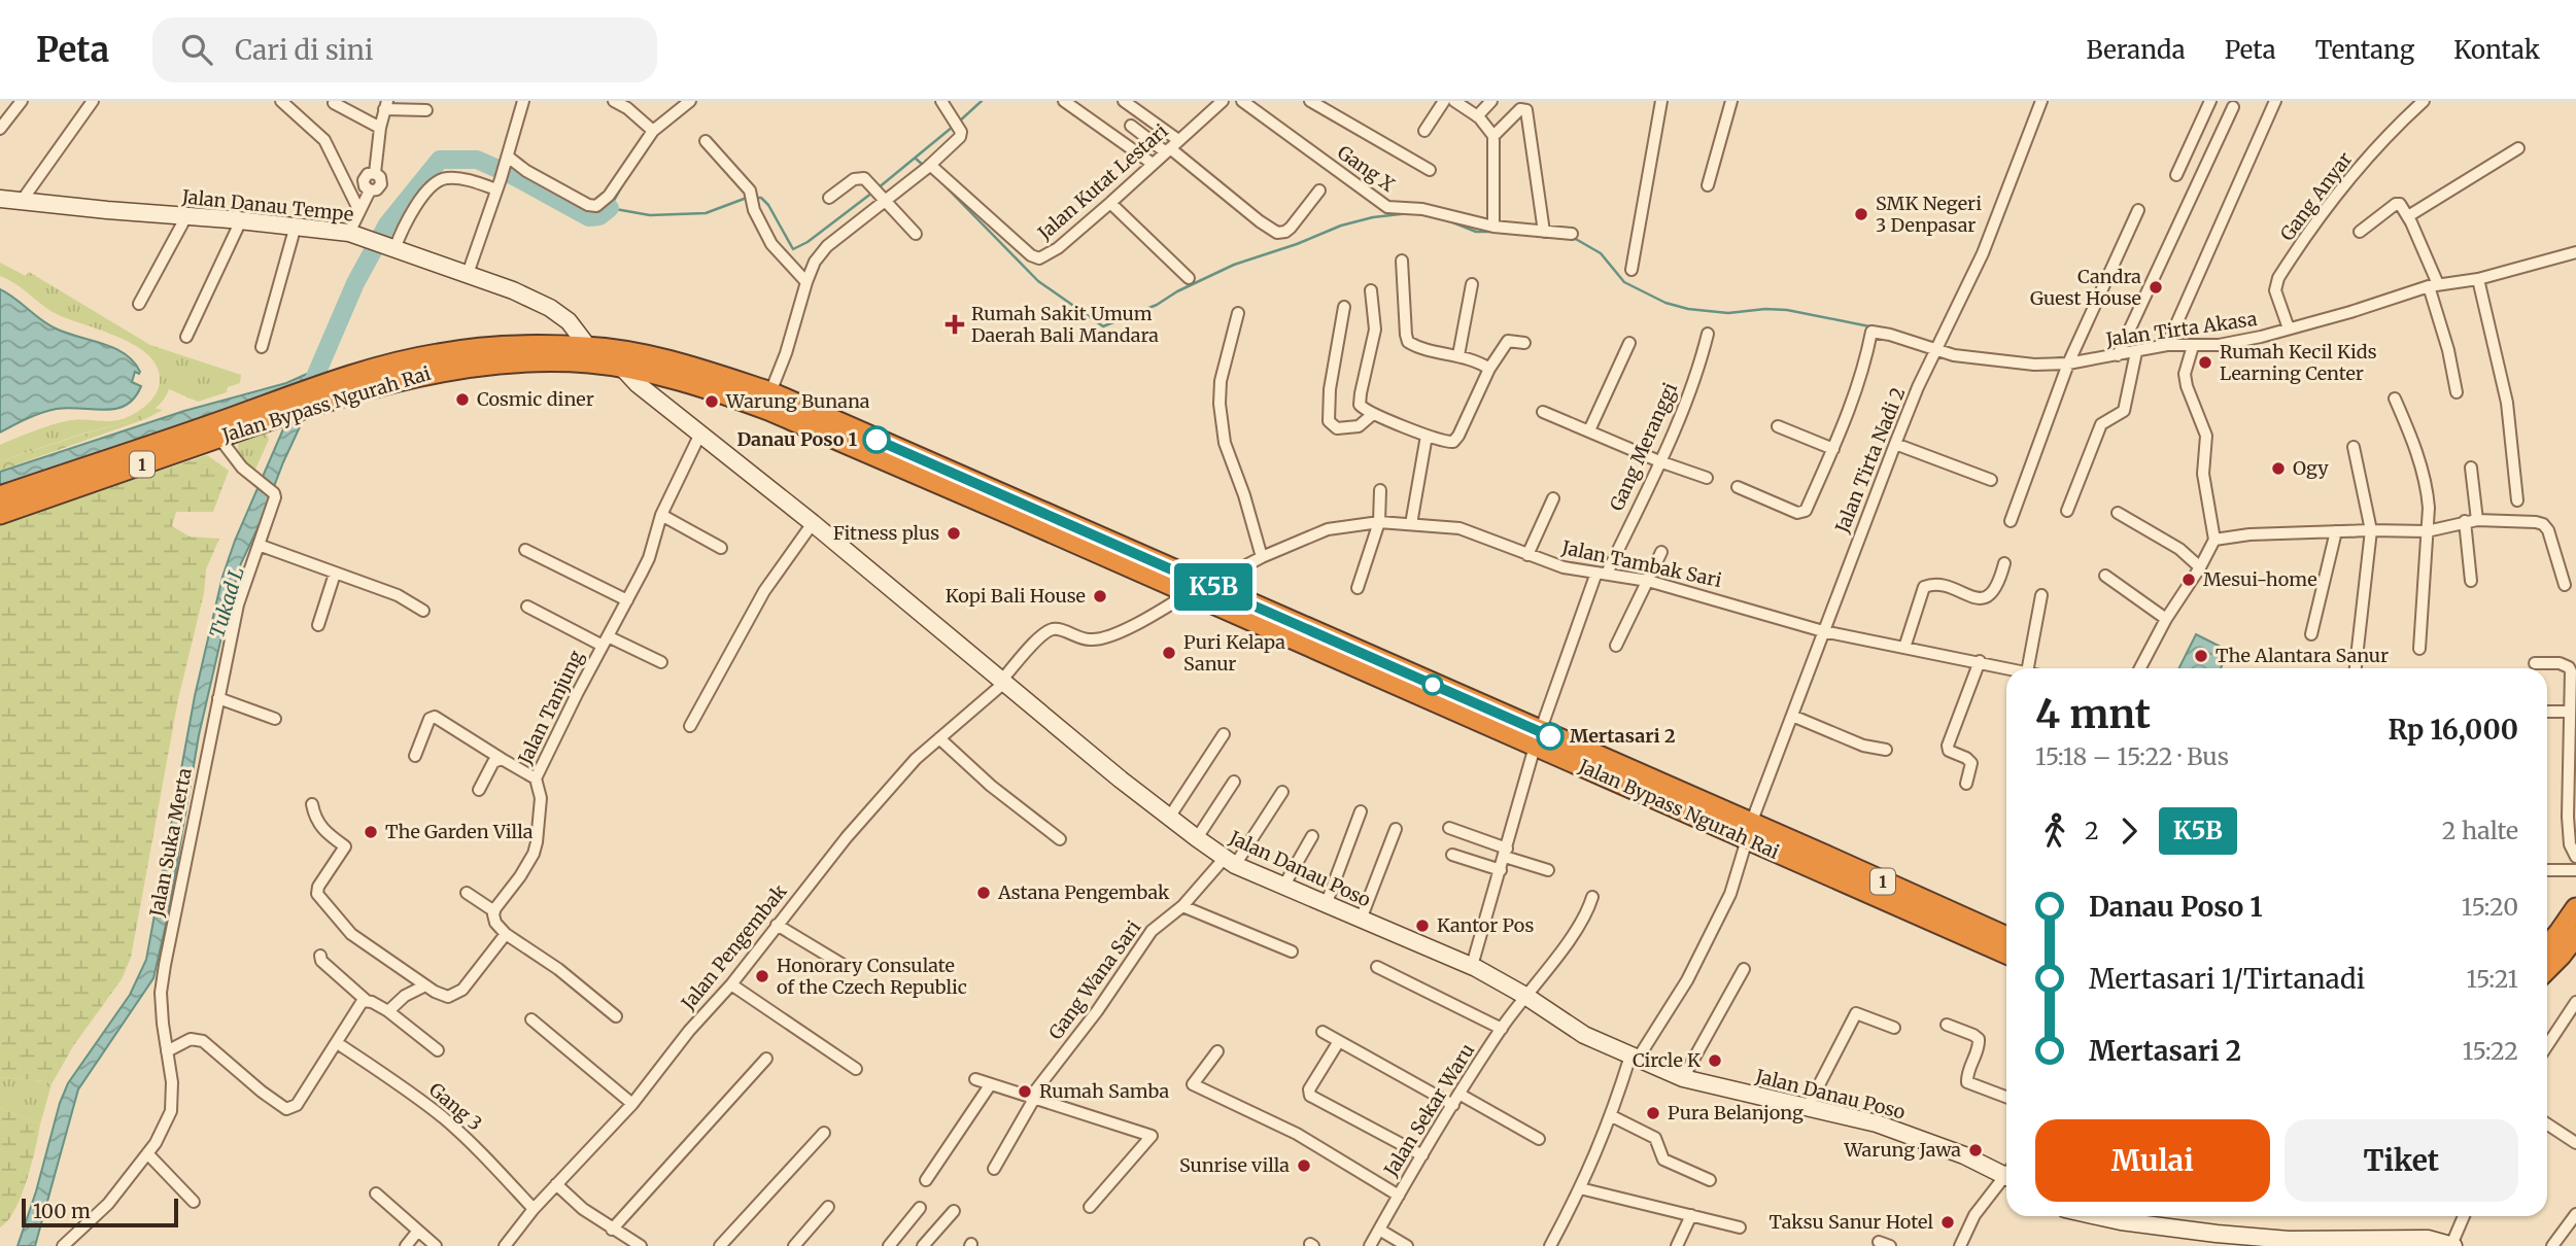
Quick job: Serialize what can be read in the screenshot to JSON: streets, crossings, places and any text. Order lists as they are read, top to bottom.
{
  "streets": {
    "highway": ["Jalan Bypass Ngurah Rai", "1"],
    "street": [
      "Gang X",
      "Jalan Kutat Lestari",
      "Gang Anyar",
      "Jalan Danau Tempe",
      "Jalan Tirta Akasa",
      "Gang Meranggi",
      "Jalan Tirta Nadi 2",
      "Jalan Tambak Sari",
      "Jalan Tanjung",
      "Jalan Suka Merta",
      "Jalan Danau Poso",
      "Jalan Pengembak",
      "Gang Wana Sari",
      "Gang 3",
      "Jalan Sekar Waru"
    ]
  },
  "crossings": [
    ["Gang Anyar", "Jalan Tirta Akasa"],
    ["Jalan Danau Tempe", "Jalan Bypass Ngurah Rai"],
    ["Jalan Tirta Akasa", "Jalan Tirta Nadi 2"],
    ["Jalan Bypass Ngurah Rai", "Gang Meranggi"],
    ["Jalan Bypass Ngurah Rai", "Jalan Tirta Nadi 2"],
    ["Jalan Bypass Ngurah Rai", "Jalan Tambak Sari"],
    ["Jalan Bypass Ngurah Rai", "Jalan Suka Merta"],
    ["Jalan Bypass Ngurah Rai", "Jalan Danau Poso"],
    ["Jalan Bypass Ngurah Rai", "Jalan Pengembak"],
    ["Gang Meranggi", "Jalan Tambak Sari"],
    ["Gang Meranggi", "Jalan Danau Poso"],
    ["Jalan Tirta Nadi 2", "Jalan Tambak Sari"],
    ["Jalan Tirta Nadi 2", "Jalan Danau Poso"],
    ["Jalan Tanjung", "Jalan Danau Poso"],
    ["Jalan Danau Poso", "Jalan Pengembak"],
    ["Jalan Danau Poso", "Gang Wana Sari"],
    ["Jalan Danau Poso", "Jalan Sekar Waru"],
    ["Jalan Pengembak", "Gang 3"]
  ],
  "water": ["Tukad L"],
  "places": {
    "other": [
      "SMK Negeri 3 Denpasar",
      "Candra Guest House",
      "Rumah Kecil Kids Learning Center",
      "Cosmic diner",
      "Warung Bunana",
      "Danau Poso 1",
      "Ogy",
      "Fitness plus",
      "Mesui-home",
      "Kopi Bali House",
      "Puri Kelapa Sanur",
      "The Alantara Sanur",
      "Mertasari 2",
      "The Garden Villa",
      "Astana Pengembak",
      "Kantor Pos",
      "Honorary Consulate of the Czech Republic",
      "Circle K",
      "Rumah Samba",
      "Pura Belanjong",
      "Warung Jawa",
      "Sunrise villa",
      "Taksu Sanur Hotel"
    ],
    "health": ["Rumah Sakit Umum Daerah Bali Mandara"]
  },
  "lines": ["bus line K5B"],
  "scale_bar": "100 m",
  "page": {
    "header": "Peta",
    "search": "Cari di sini",
    "nav": [
      "Beranda",
      "Peta",
      "Tentang",
      "Kontak"
    ],
    "on_map": "K5B",
    "heading": ["4 mnt", "15:18 – 15:22 · Bus", "Rp 16,000"],
    "legs": ["2", "K5B", "2 halte"],
    "list": [
      {
        "name": "Danau Poso 1",
        "value": "15:20"
      },
      {
        "name": "Mertasari 1/Tirtanadi",
        "value": "15:21"
      },
      {
        "name": "Mertasari 2",
        "value": "15:22"
      }
    ],
    "buttons": ["Mulai", "Tiket"],
    "scale": "100 m"
  }
}
